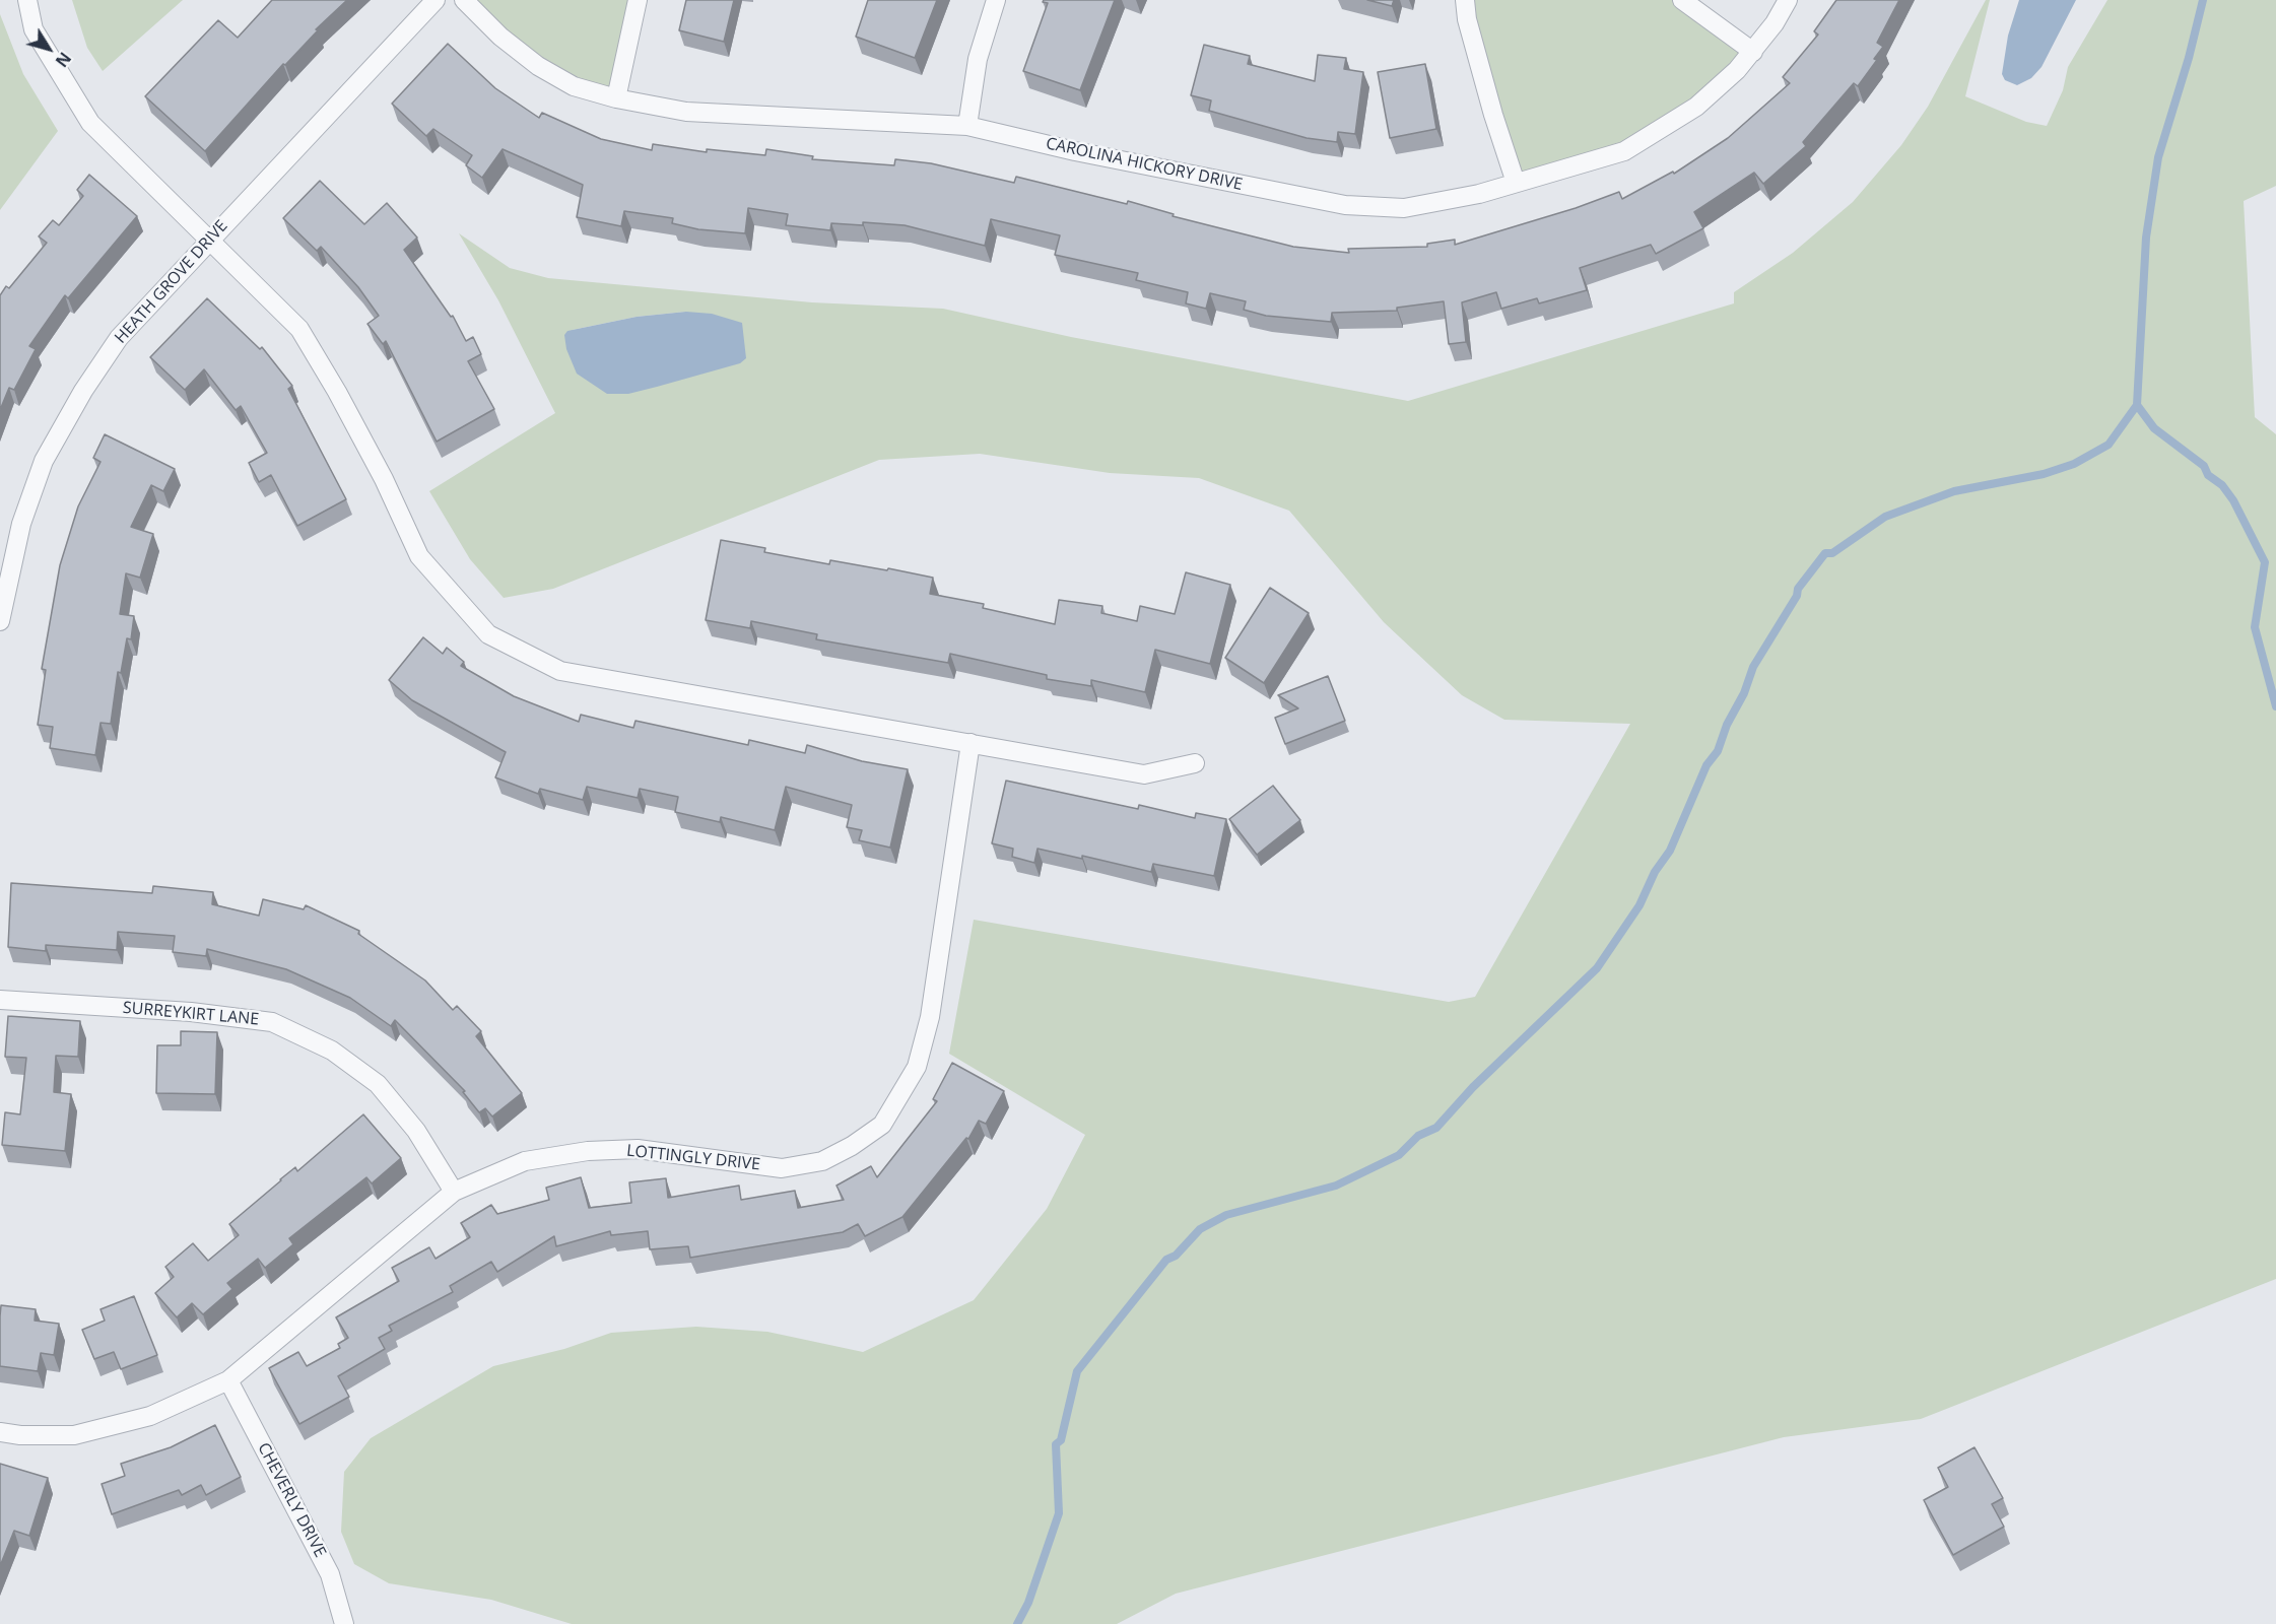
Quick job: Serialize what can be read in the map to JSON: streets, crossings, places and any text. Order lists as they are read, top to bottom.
{
  "streets": {
    "street": [
      "CAROLINA HICKORY DRIVE",
      "HEATH GROVE DRIVE",
      "SURREYKIRT LANE",
      "LOTTINGLY DRIVE",
      "CHEVERLY DRIVE"
    ]
  },
  "crossings": [
    ["SURREYKIRT LANE", "LOTTINGLY DRIVE"],
    ["LOTTINGLY DRIVE", "CHEVERLY DRIVE"]
  ],
  "north": "bottom right"
}
